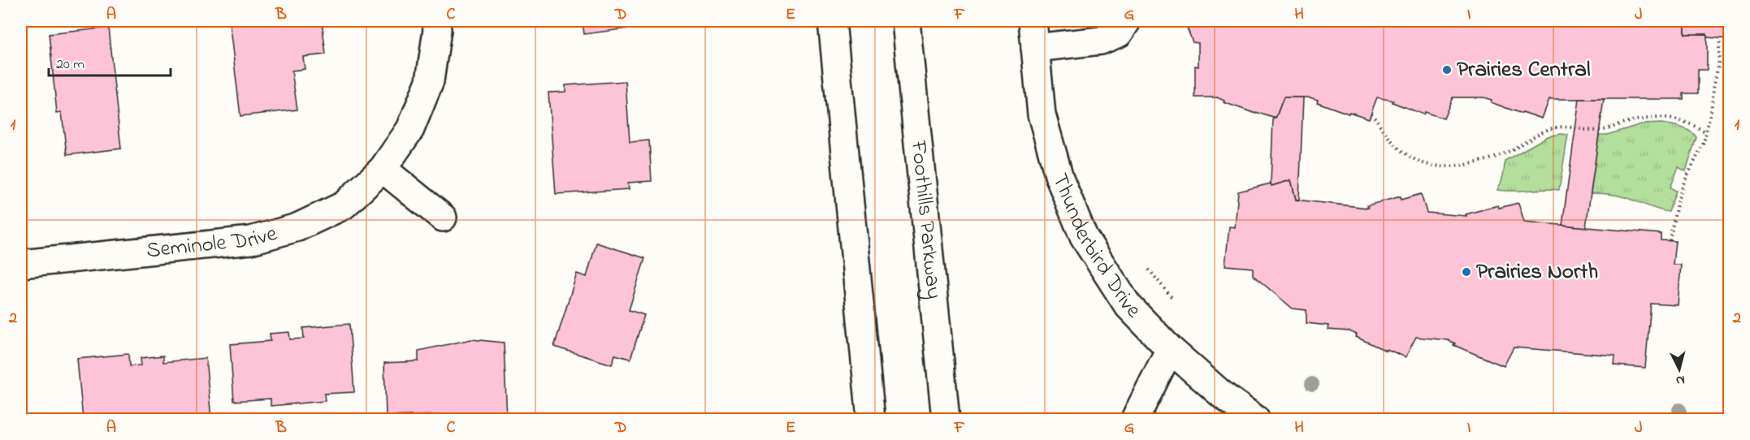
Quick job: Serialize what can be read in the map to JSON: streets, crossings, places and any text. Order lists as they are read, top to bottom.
{
  "streets": {
    "main road": ["Foothills Parkway", "Seminole Drive", "Thunderbird Drive"]
  },
  "places": ["Prairies Central", "Prairies North"],
  "scale_bar": "20 m",
  "north": "bottom",
  "grid": {
    "columns": [
      "A",
      "B",
      "C",
      "D",
      "E",
      "F",
      "G",
      "H",
      "I",
      "J"
    ],
    "rows": ["1", "2"]
  }
}
